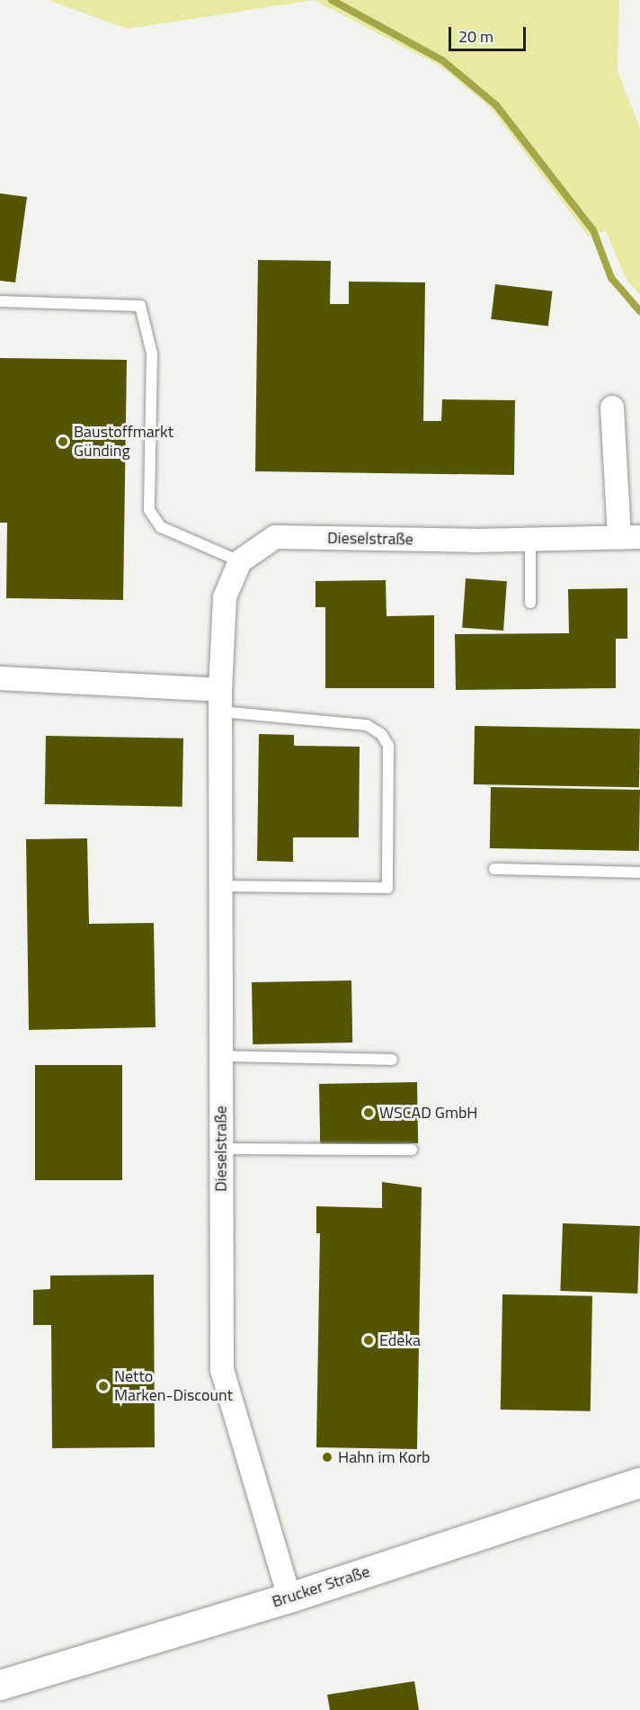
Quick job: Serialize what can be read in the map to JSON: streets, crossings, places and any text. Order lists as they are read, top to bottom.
{
  "streets": {
    "main road": ["Brucker Straße"],
    "street": ["Dieselstraße"]
  },
  "crossings": [
    ["Dieselstraße", "Brucker Straße"]
  ],
  "places": [
    "Baustoffmarkt Günding",
    "WSCAD GmbH",
    "Edeka",
    "Netto Marken-Discount",
    "Hahn im Korb"
  ],
  "scale_bar": "20 m"
}
